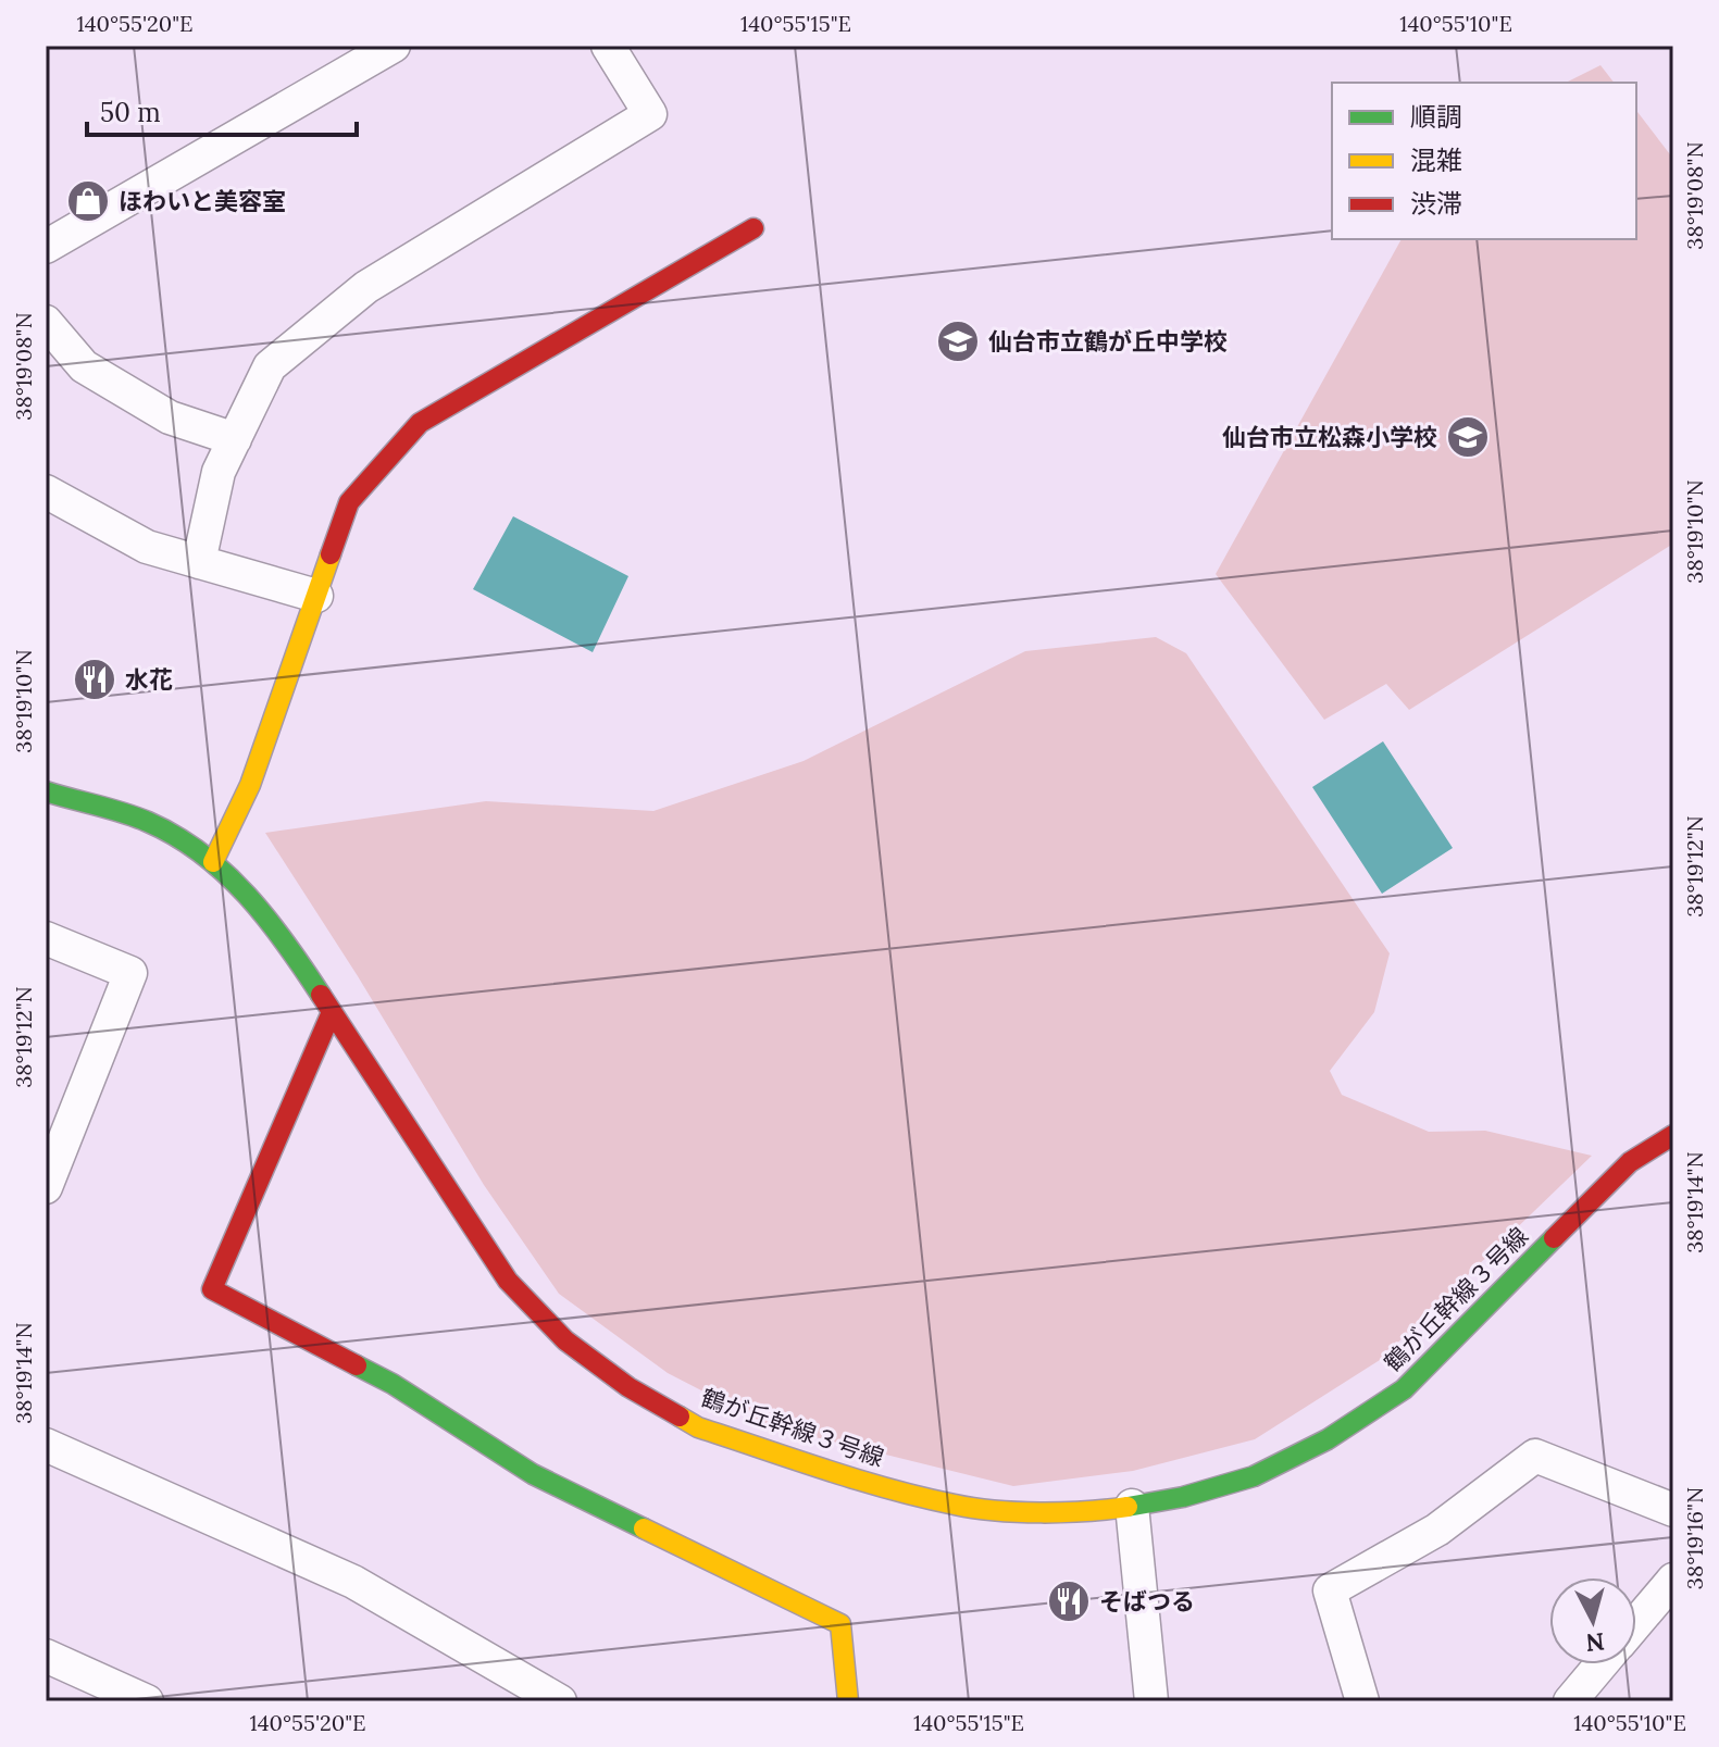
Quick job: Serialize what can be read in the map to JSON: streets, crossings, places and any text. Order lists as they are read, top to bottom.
{
  "streets": {
    "street": ["鶴が丘幹線３号線"]
  },
  "places": {
    "shop": ["ほわいと美容室"],
    "school or university": ["仙台市立鶴が丘中学校", "仙台市立松森小学校"],
    "restaurant": ["水花", "そばつる"]
  },
  "legend": ["順調", "混雑", "渋滞"],
  "scale_bar": "50 m",
  "north": "bottom",
  "coordinates": [
    "140°55'20\"E",
    "140°55'15\"E",
    "140°55'10\"E",
    "38°19'08\"N",
    "38°19'10\"N",
    "38°19'12\"N",
    "38°19'14\"N",
    "38°19'16\"N"
  ]
}
